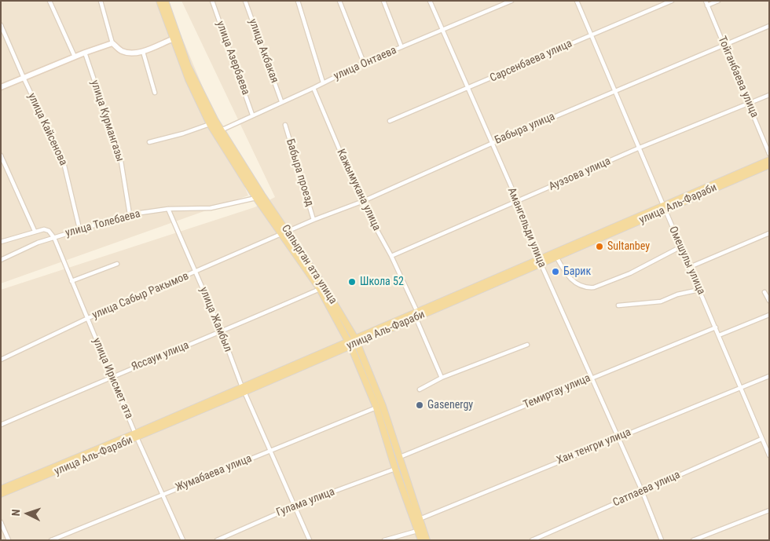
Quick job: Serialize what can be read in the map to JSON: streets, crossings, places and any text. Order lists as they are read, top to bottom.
{
  "streets": {
    "main road": ["улица Аль-Фараби", "Сапырган ата улица"],
    "street": [
      "улица Акбакая",
      "улица Азербаева",
      "Сарсенбаева улица",
      "улица Онтаева",
      "Тойганбаева улица",
      "улица Курмангазы",
      "Бабыра улица",
      "улица Кайсенова",
      "Бабыра проезд",
      "Ауэзова улица",
      "Кажымукана улица",
      "улица Толебаева",
      "Амангельди улица",
      "Омешулы улица",
      "улица Сабыр Ракымов",
      "улица Жамбыл",
      "Яссауи улица",
      "улица Ирисмет ата",
      "Темиртау улица",
      "Хан тенгри улица",
      "Жумабаева улица",
      "Сатпаева улица",
      "Гулама улица"
    ]
  },
  "crossings": [
    ["улица Акбакая", "улица Онтаева"],
    ["улица Азербаева", "улица Онтаева"],
    ["Сарсенбаева улица", "Амангельди улица"],
    ["Сарсенбаева улица", "Омешулы улица"],
    ["улица Онтаева", "Кажымукана улица"],
    ["улица Онтаева", "Амангельди улица"],
    ["улица Онтаева", "Сапырган ата улица"],
    ["Тойганбаева улица", "Бабыра улица"],
    ["Тойганбаева улица", "Ауэзова улица"],
    ["улица Курмангазы", "улица Толебаева"],
    ["Бабыра улица", "Бабыра проезд"],
    ["Бабыра улица", "Кажымукана улица"],
    ["Бабыра улица", "Амангельди улица"],
    ["Бабыра улица", "Омешулы улица"],
    ["Бабыра улица", "Сапырган ата улица"],
    ["Бабыра улица", "улица Сабыр Ракымов"],
    ["улица Кайсенова", "улица Толебаева"],
    ["Ауэзова улица", "Кажымукана улица"],
    ["Ауэзова улица", "Амангельди улица"],
    ["Ауэзова улица", "Омешулы улица"],
    ["Кажымукана улица", "улица Аль-Фараби"],
    ["улица Аль-Фараби", "Амангельди улица"],
    ["улица Аль-Фараби", "Омешулы улица"],
    ["улица Аль-Фараби", "Сапырган ата улица"],
    ["улица Аль-Фараби", "улица Жамбыл"],
    ["улица Аль-Фараби", "улица Ирисмет ата"],
    ["улица Толебаева", "Сапырган ата улица"],
    ["улица Толебаева", "улица Жамбыл"],
    ["улица Толебаева", "улица Ирисмет ата"],
    ["Амангельди улица", "Темиртау улица"],
    ["Амангельди улица", "Хан тенгри улица"],
    ["Амангельди улица", "Сатпаева улица"],
    ["Омешулы улица", "Темиртау улица"],
    ["Омешулы улица", "Хан тенгри улица"],
    ["Омешулы улица", "Сатпаева улица"],
    ["Сапырган ата улица", "улица Сабыр Ракымов"],
    ["Сапырган ата улица", "Яссауи улица"],
    ["Сапырган ата улица", "Темиртау улица"],
    ["Сапырган ата улица", "Хан тенгри улица"],
    ["Сапырган ата улица", "Жумабаева улица"],
    ["Сапырган ата улица", "Гулама улица"],
    ["улица Сабыр Ракымов", "улица Жамбыл"],
    ["улица Сабыр Ракымов", "улица Ирисмет ата"],
    ["улица Жамбыл", "Яссауи улица"],
    ["улица Жамбыл", "Жумабаева улица"],
    ["улица Жамбыл", "Гулама улица"],
    ["Яссауи улица", "улица Ирисмет ата"],
    ["улица Ирисмет ата", "Жумабаева улица"]
  ],
  "places": [
    "Sultanbey",
    "Барик",
    "Школа 52",
    "Gasenergy"
  ],
  "north": "left"
}
